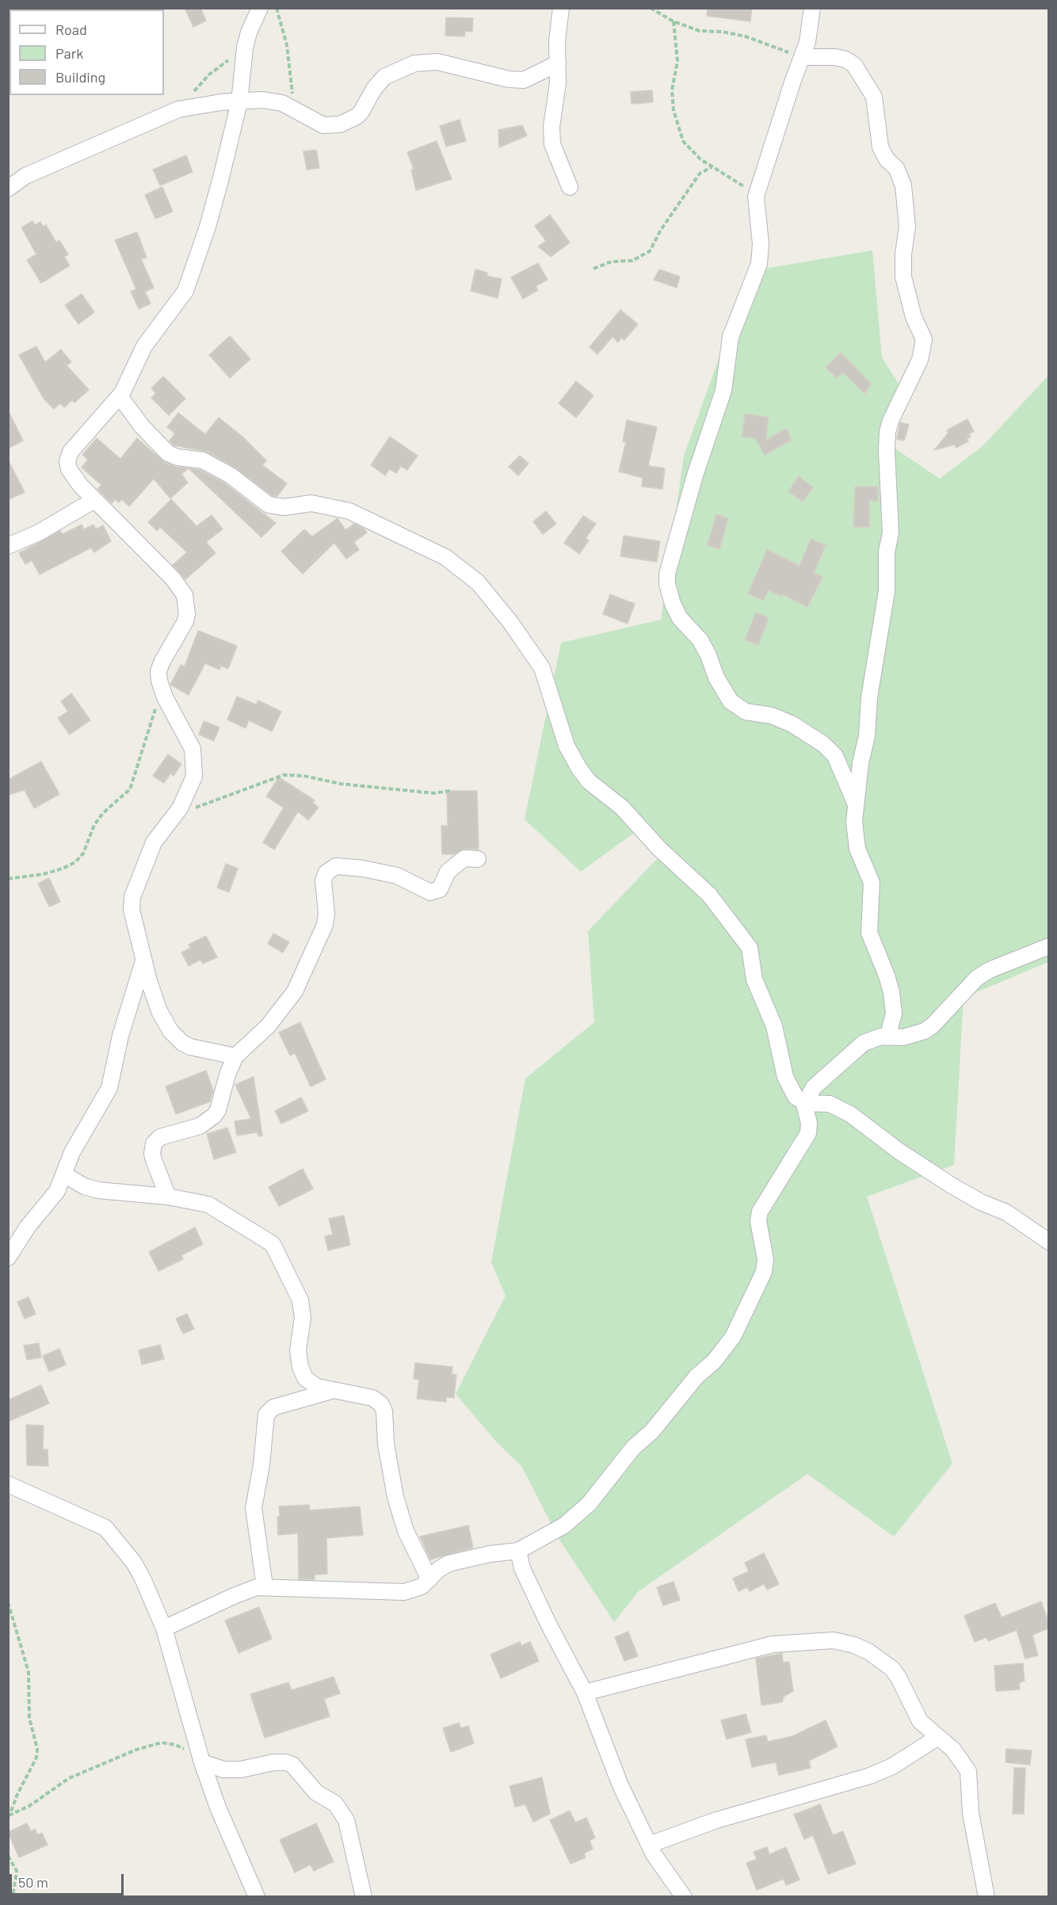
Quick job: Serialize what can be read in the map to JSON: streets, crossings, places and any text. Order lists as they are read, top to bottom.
{
  "legend": ["Road", "Park", "Building"],
  "scale_bar": "50 m"
}
